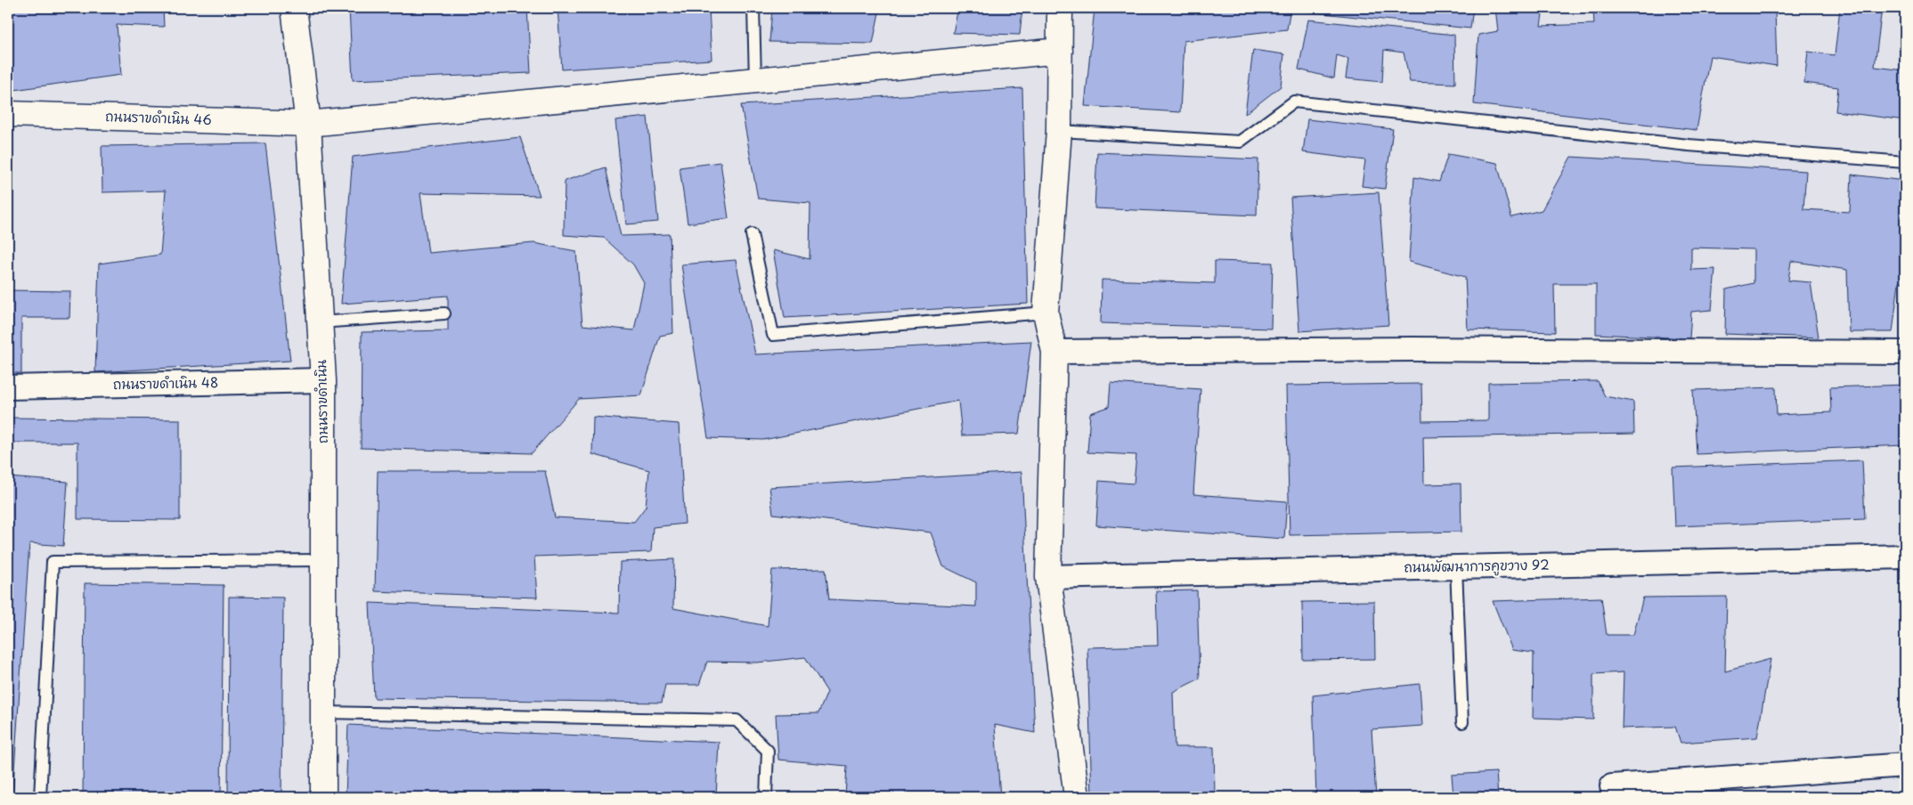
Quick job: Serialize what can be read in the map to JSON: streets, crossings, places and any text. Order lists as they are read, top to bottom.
{
  "streets": {
    "street": [
      "ถนนราขดำเนิน 46",
      "ถนนราขดำเนิน 48",
      "ถนนราขดำเนิน",
      "ถนนพัฒนาการคูขวาง 92"
    ]
  },
  "crossings": [
    ["ถนนราขดำเนิน 46", "ถนนราขดำเนิน"],
    ["ถนนราขดำเนิน 48", "ถนนราขดำเนิน"]
  ]
}
